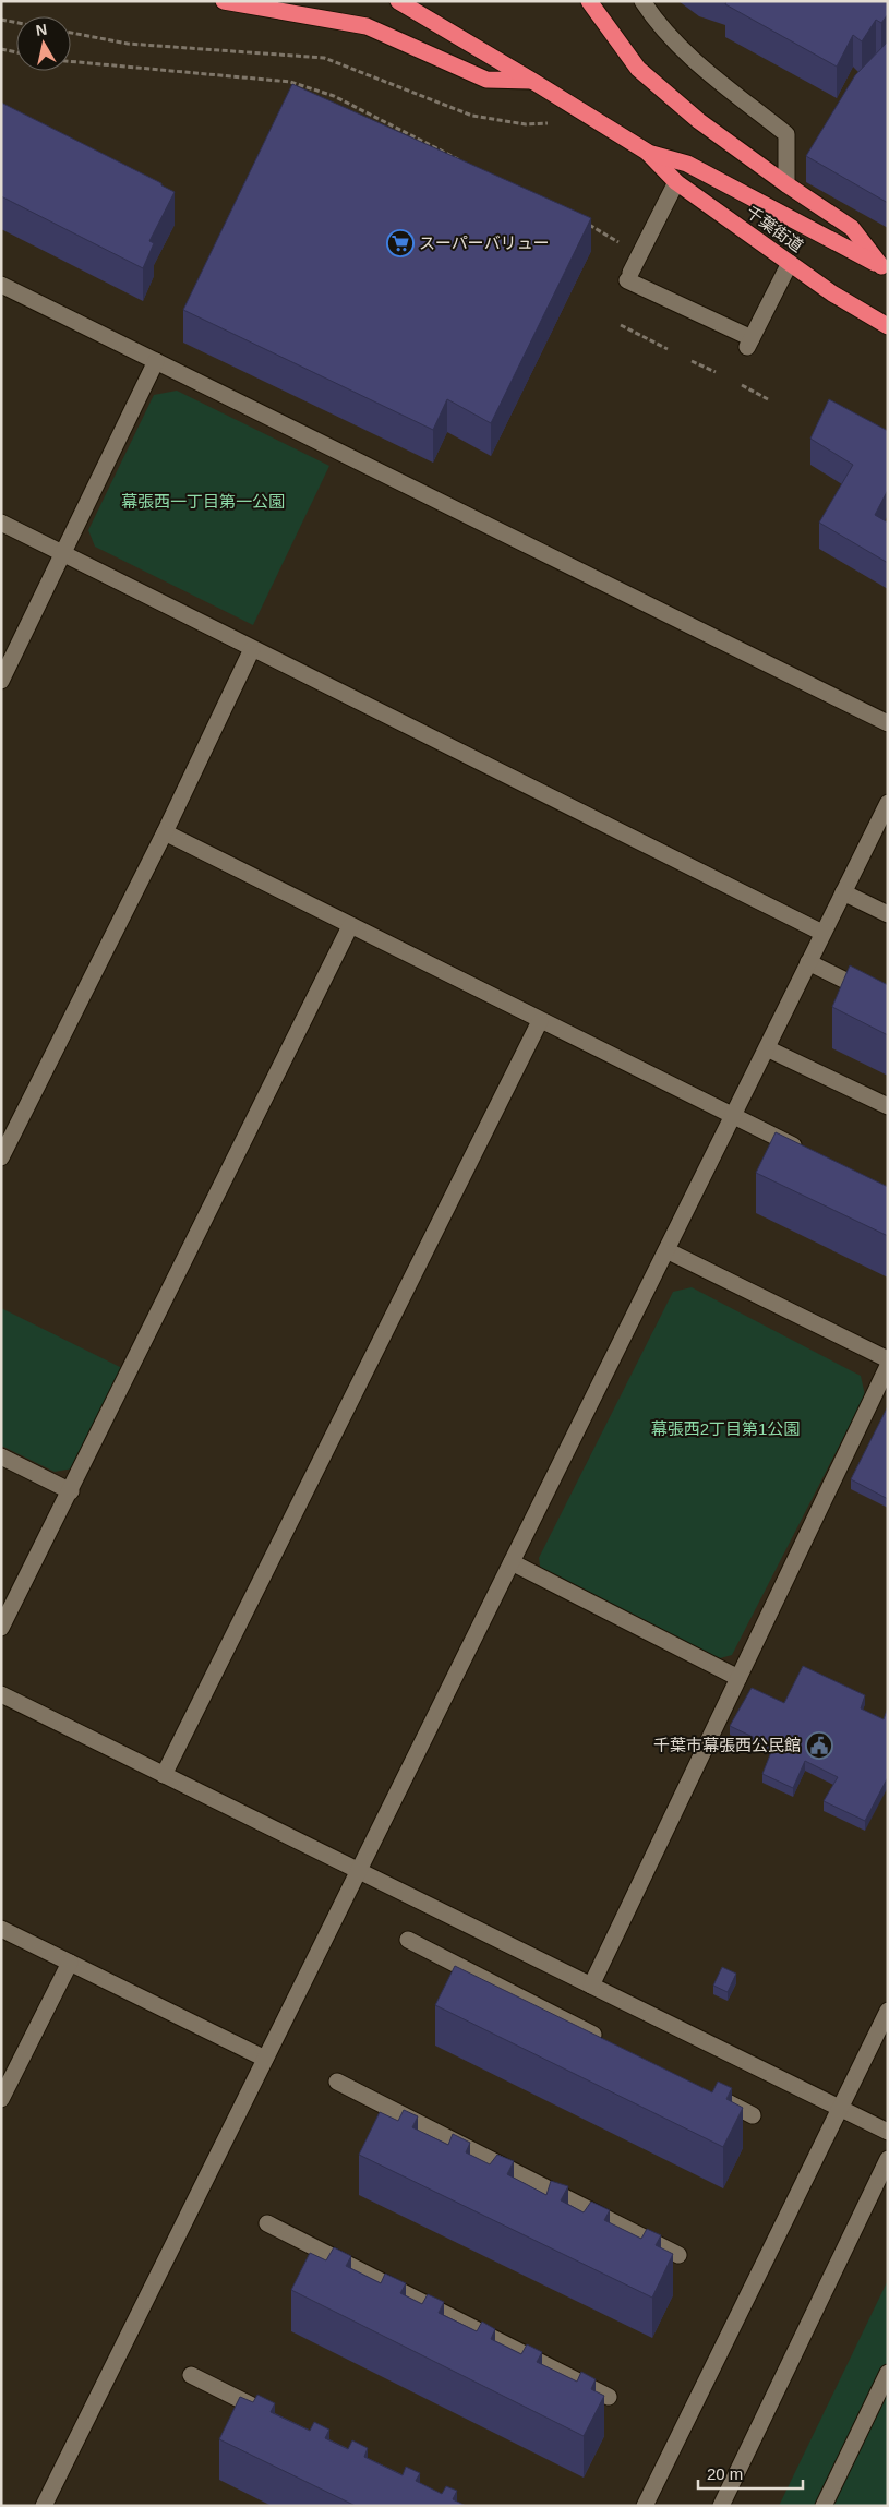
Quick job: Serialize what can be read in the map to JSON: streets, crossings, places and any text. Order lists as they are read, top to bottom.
{
  "streets": {
    "highway": ["千葉街道"]
  },
  "parks": ["幕張西一丁目第一公園", "幕張西2丁目第1公園"],
  "places": {
    "supermarket": ["スーパーバリュー"],
    "public building": ["千葉市幕張西公民館"]
  },
  "scale_bar": "20 m",
  "north": "top"
}
